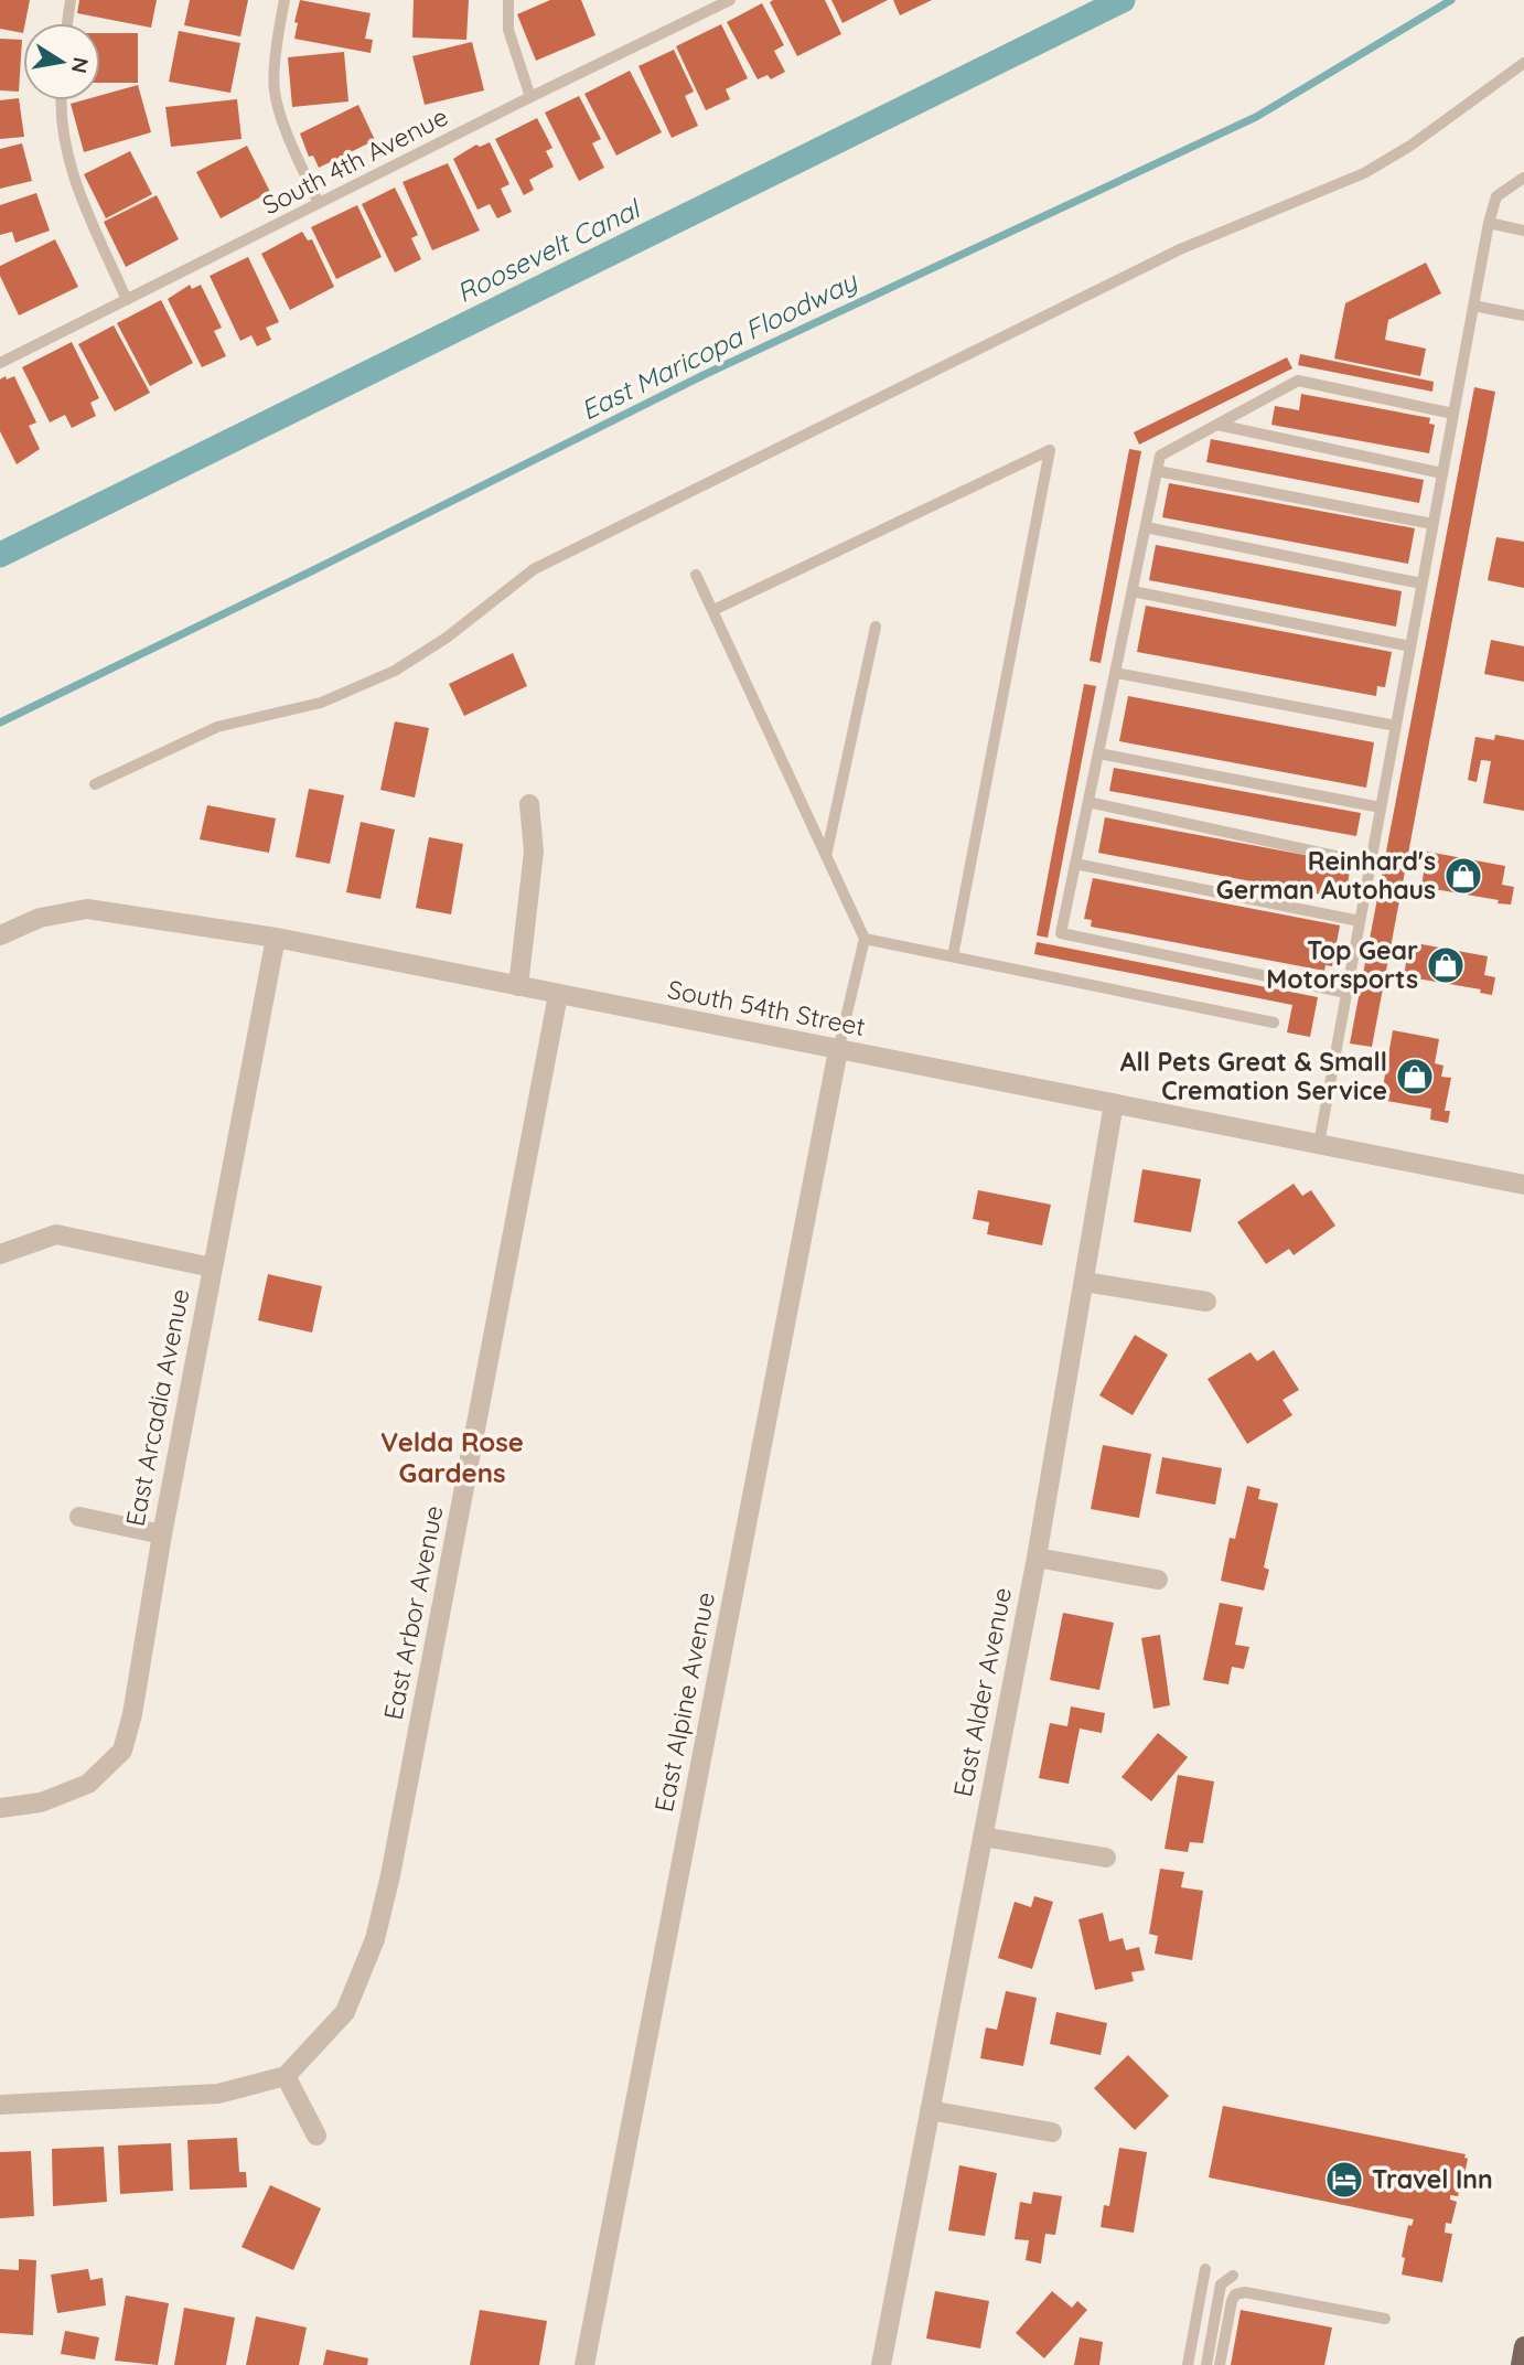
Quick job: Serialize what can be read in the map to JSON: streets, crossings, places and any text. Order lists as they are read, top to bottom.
{
  "streets": {
    "street": [
      "South 54th Street",
      "East Arcadia Avenue",
      "East Arbor Avenue",
      "East Alder Avenue",
      "East Alpine Avenue"
    ],
    "lane": ["South 4th Avenue"]
  },
  "crossings": [
    ["South 54th Street", "East Arcadia Avenue"],
    ["South 54th Street", "East Arbor Avenue"],
    ["South 54th Street", "East Alder Avenue"],
    ["South 54th Street", "East Alpine Avenue"]
  ],
  "districts": ["Velda Rose Gardens"],
  "water": ["Roosevelt Canal", "East Maricopa Floodway"],
  "places": {
    "shop": ["Reinhard's German Autohaus", "Top Gear Motorsports", "All Pets Great & Small Cremation Service"],
    "hotel": ["Travel Inn"]
  },
  "north": "right"
}
